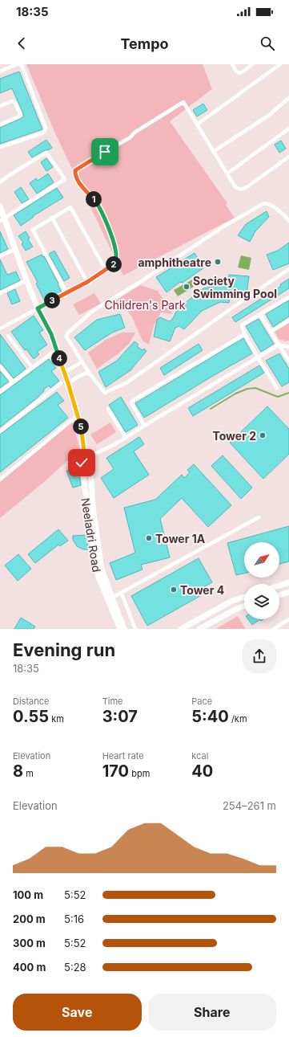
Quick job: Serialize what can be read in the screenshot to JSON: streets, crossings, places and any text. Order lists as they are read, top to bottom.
{
  "streets": {
    "main road": ["Neeladri Road"]
  },
  "parks": ["Children's Park"],
  "places": [
    "amphitheatre",
    "Society Swimming Pool",
    "Tower 2",
    "Tower 1A",
    "Tower 4"
  ],
  "north": "top right",
  "page": {
    "status": "18:35",
    "header": "Tempo",
    "pins": [
      "1",
      "2",
      "3",
      "4",
      "5"
    ],
    "heading": ["Evening run", "18:35"],
    "stats": [
      ["Distance", "0.55 km"],
      ["Time", "3:07"],
      ["Pace", "5:40 /km"],
      ["Elevation", "8 m"],
      ["Heart rate", "170 bpm"],
      ["kcal", "40"]
    ],
    "chart": ["Elevation", "254–261 m"],
    "list": [
      {
        "name": "100 m",
        "note": "5:52"
      },
      {
        "name": "200 m",
        "note": "5:16"
      },
      {
        "name": "300 m",
        "note": "5:52"
      },
      {
        "name": "400 m",
        "note": "5:28"
      }
    ],
    "buttons": ["Save", "Share"]
  }
}
